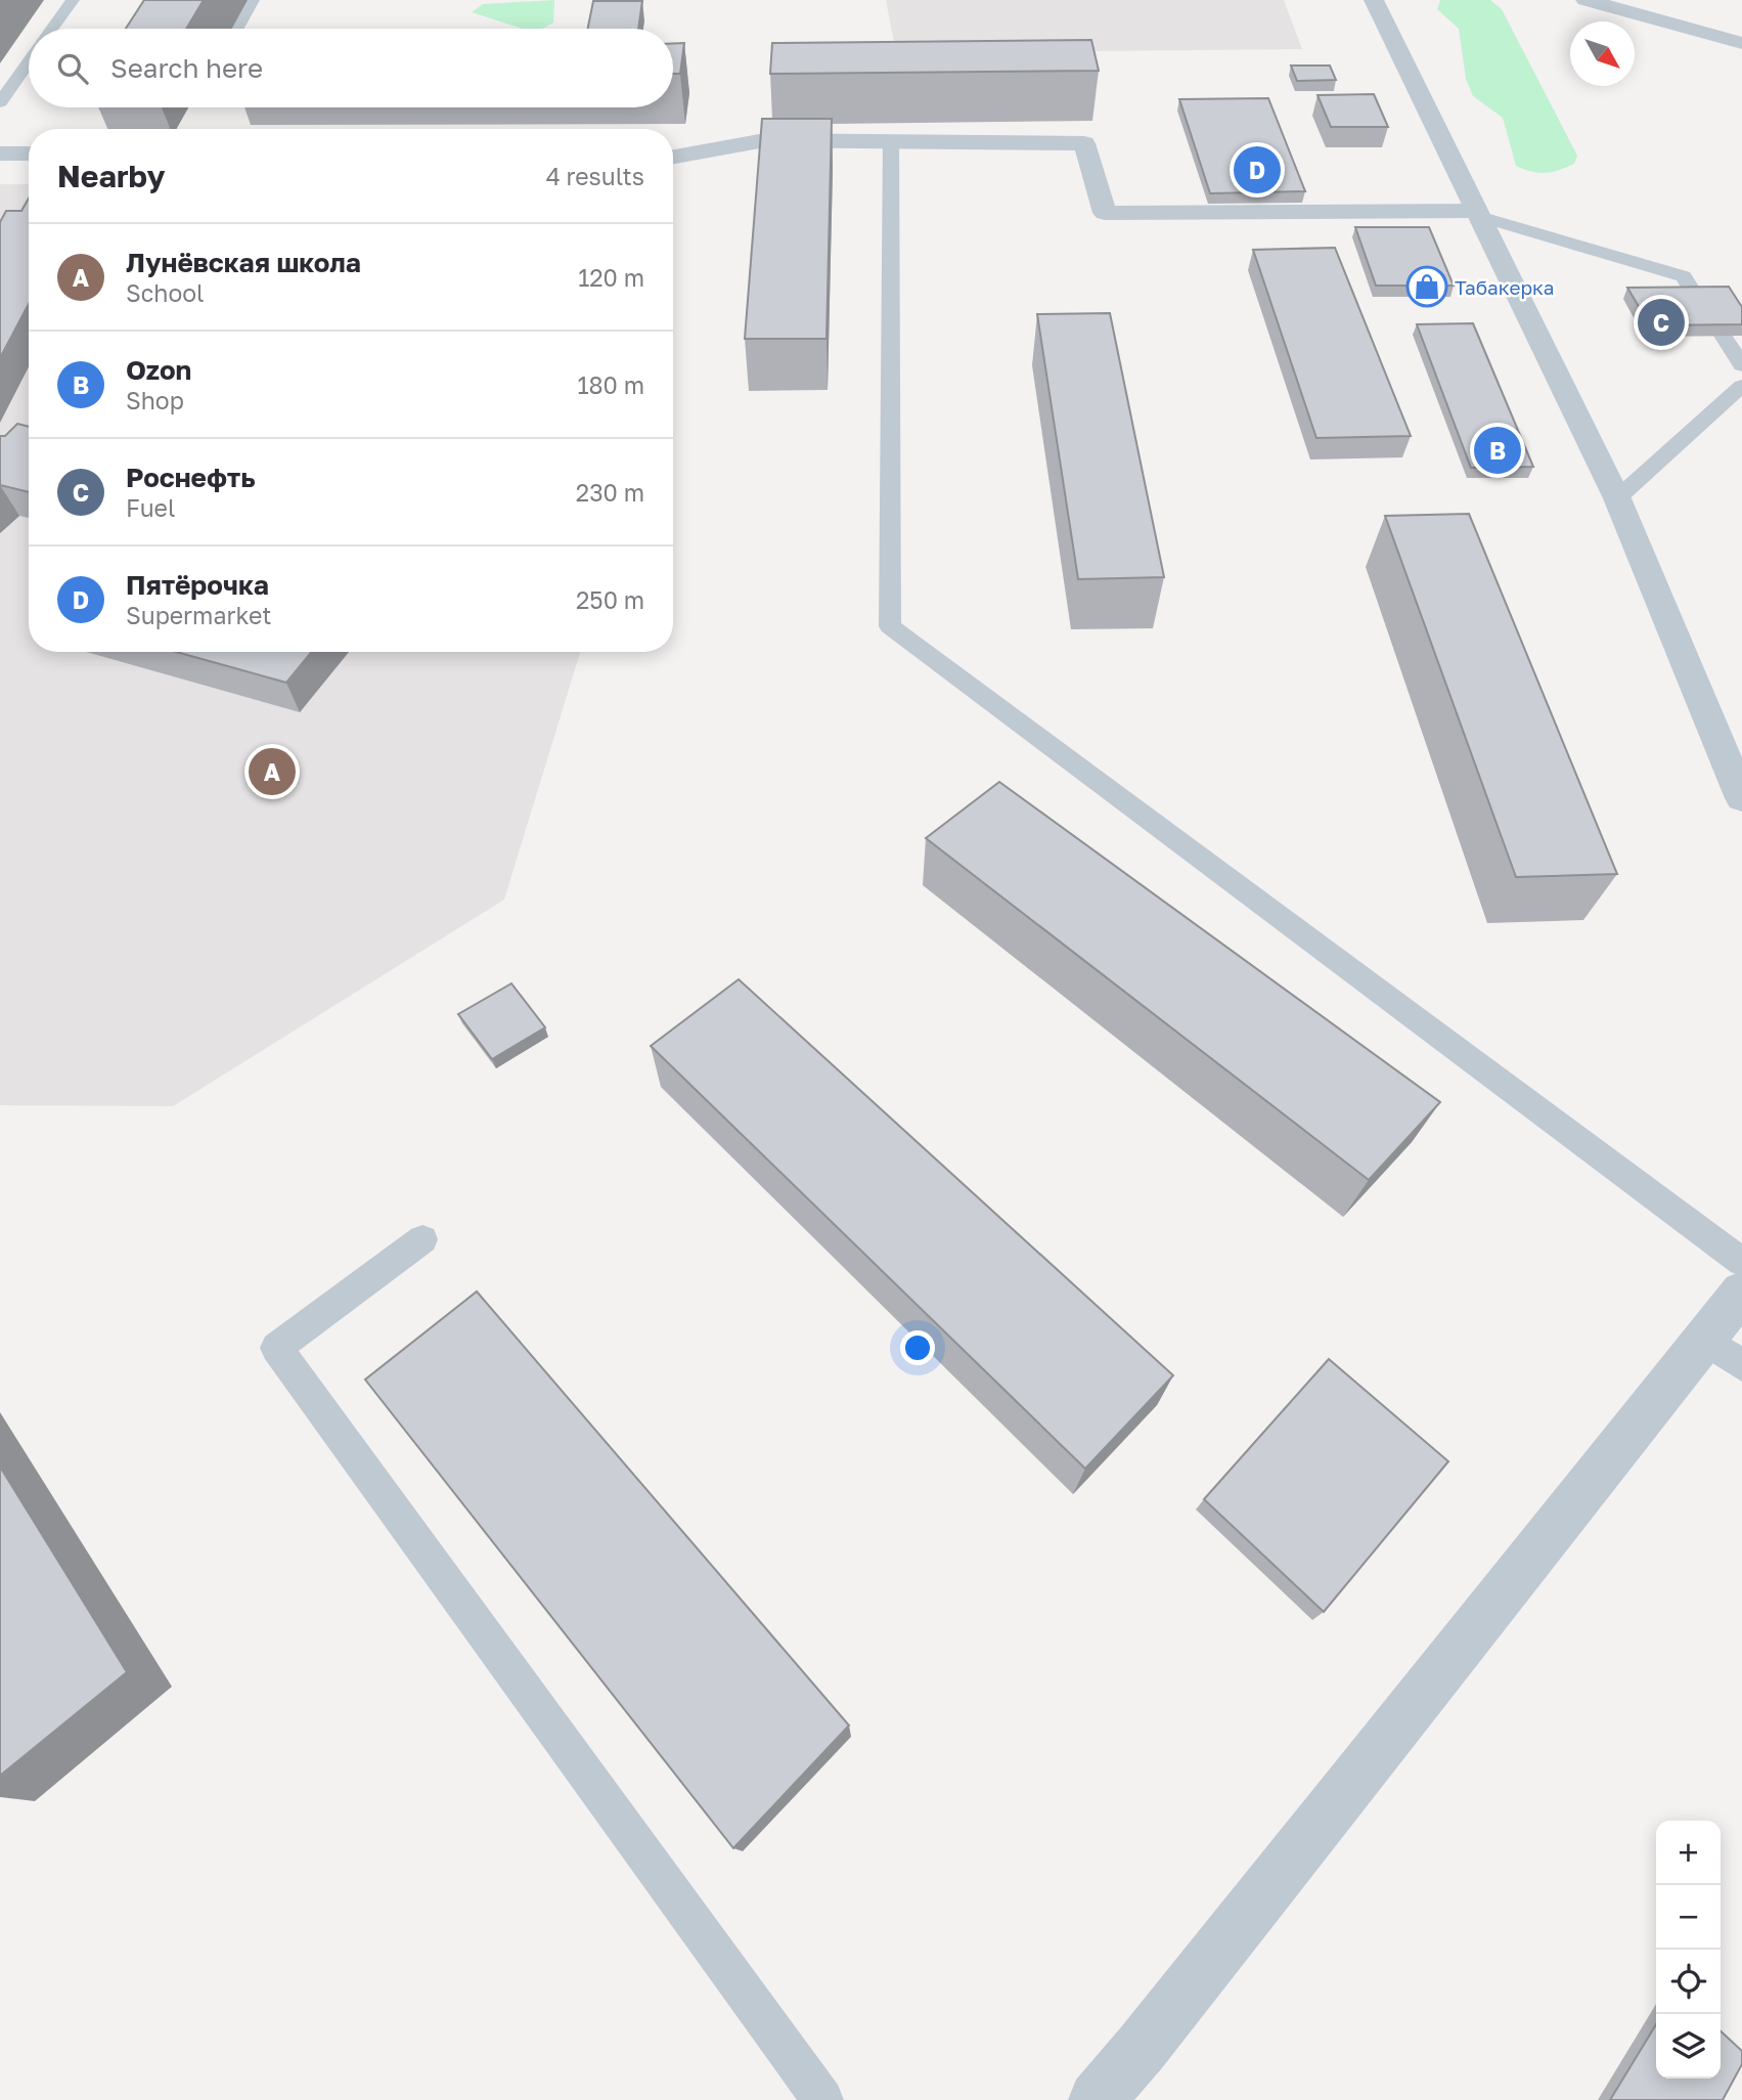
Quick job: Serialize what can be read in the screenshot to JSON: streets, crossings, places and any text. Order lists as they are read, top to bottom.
{
  "places": {
    "shop": ["Табакерка"]
  },
  "north": "bottom right",
  "page": {
    "search": "Search here",
    "heading": ["Nearby", "4 results"],
    "pins": [
      "D",
      "C",
      "B",
      "A"
    ],
    "list": [
      {
        "mark": "A",
        "name": "Лунёвская школа",
        "note": "School",
        "value": "120 m"
      },
      {
        "mark": "B",
        "name": "Ozon",
        "note": "Shop",
        "value": "180 m"
      },
      {
        "mark": "C",
        "name": "Роснефть",
        "note": "Fuel",
        "value": "230 m"
      },
      {
        "mark": "D",
        "name": "Пятёрочка",
        "note": "Supermarket",
        "value": "250 m"
      }
    ],
    "map_buttons": ["+", "−"]
  }
}
